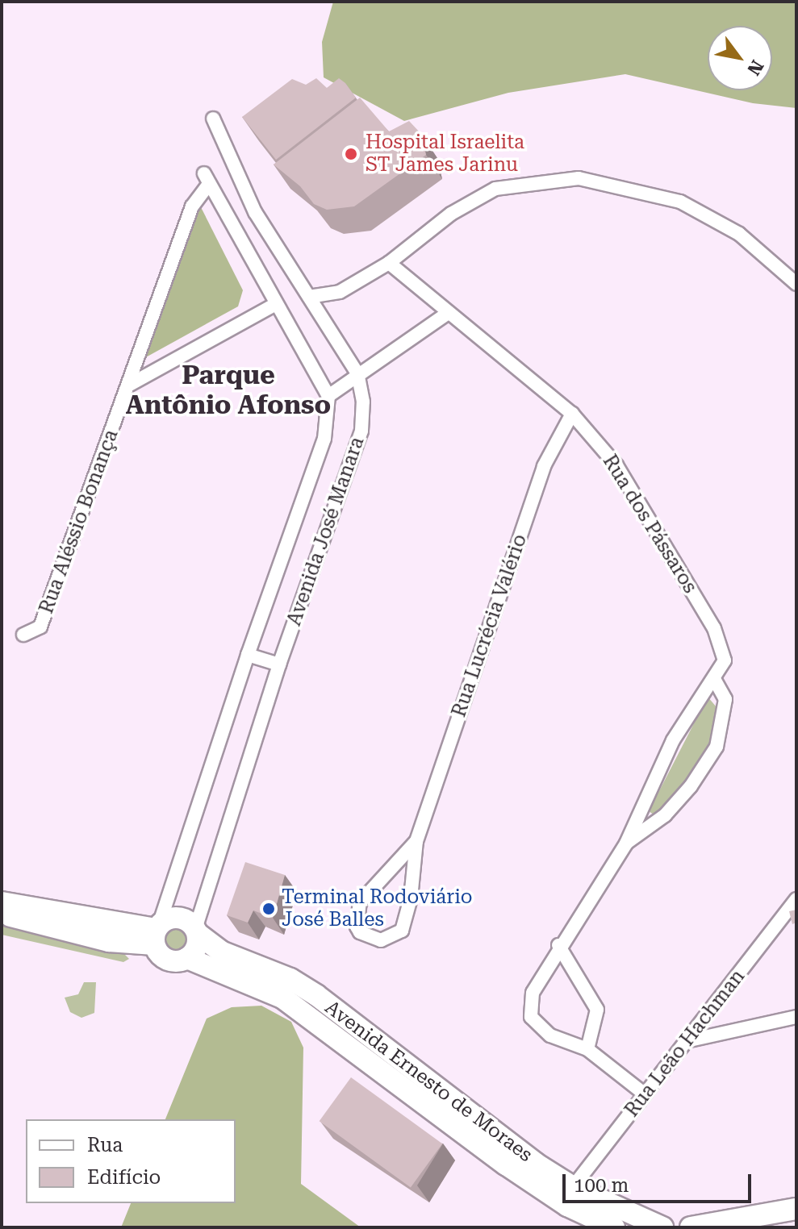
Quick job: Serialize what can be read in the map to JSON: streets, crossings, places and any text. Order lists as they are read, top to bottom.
{
  "streets": {
    "main road": ["Avenida Ernesto de Moraes"],
    "street": [
      "Rua Aléssio Bonança",
      "Rua dos Pássaros",
      "Avenida José Manara",
      "Rua Lucrécia Valério",
      "Rua Leão Hachman"
    ]
  },
  "crossings": [
    ["Rua dos Pássaros", "Rua Lucrécia Valério"],
    ["Rua dos Pássaros", "Rua Leão Hachman"],
    ["Avenida José Manara", "Avenida Ernesto de Moraes"],
    ["Rua Leão Hachman", "Avenida Ernesto de Moraes"]
  ],
  "districts": ["Parque Antônio Afonso"],
  "places": ["Hospital Israelita ST James Jarinu", "Terminal Rodoviário José Balles"],
  "legend": ["Rua", "Edifício"],
  "scale_bar": "100 m",
  "north": "bottom right"
}
